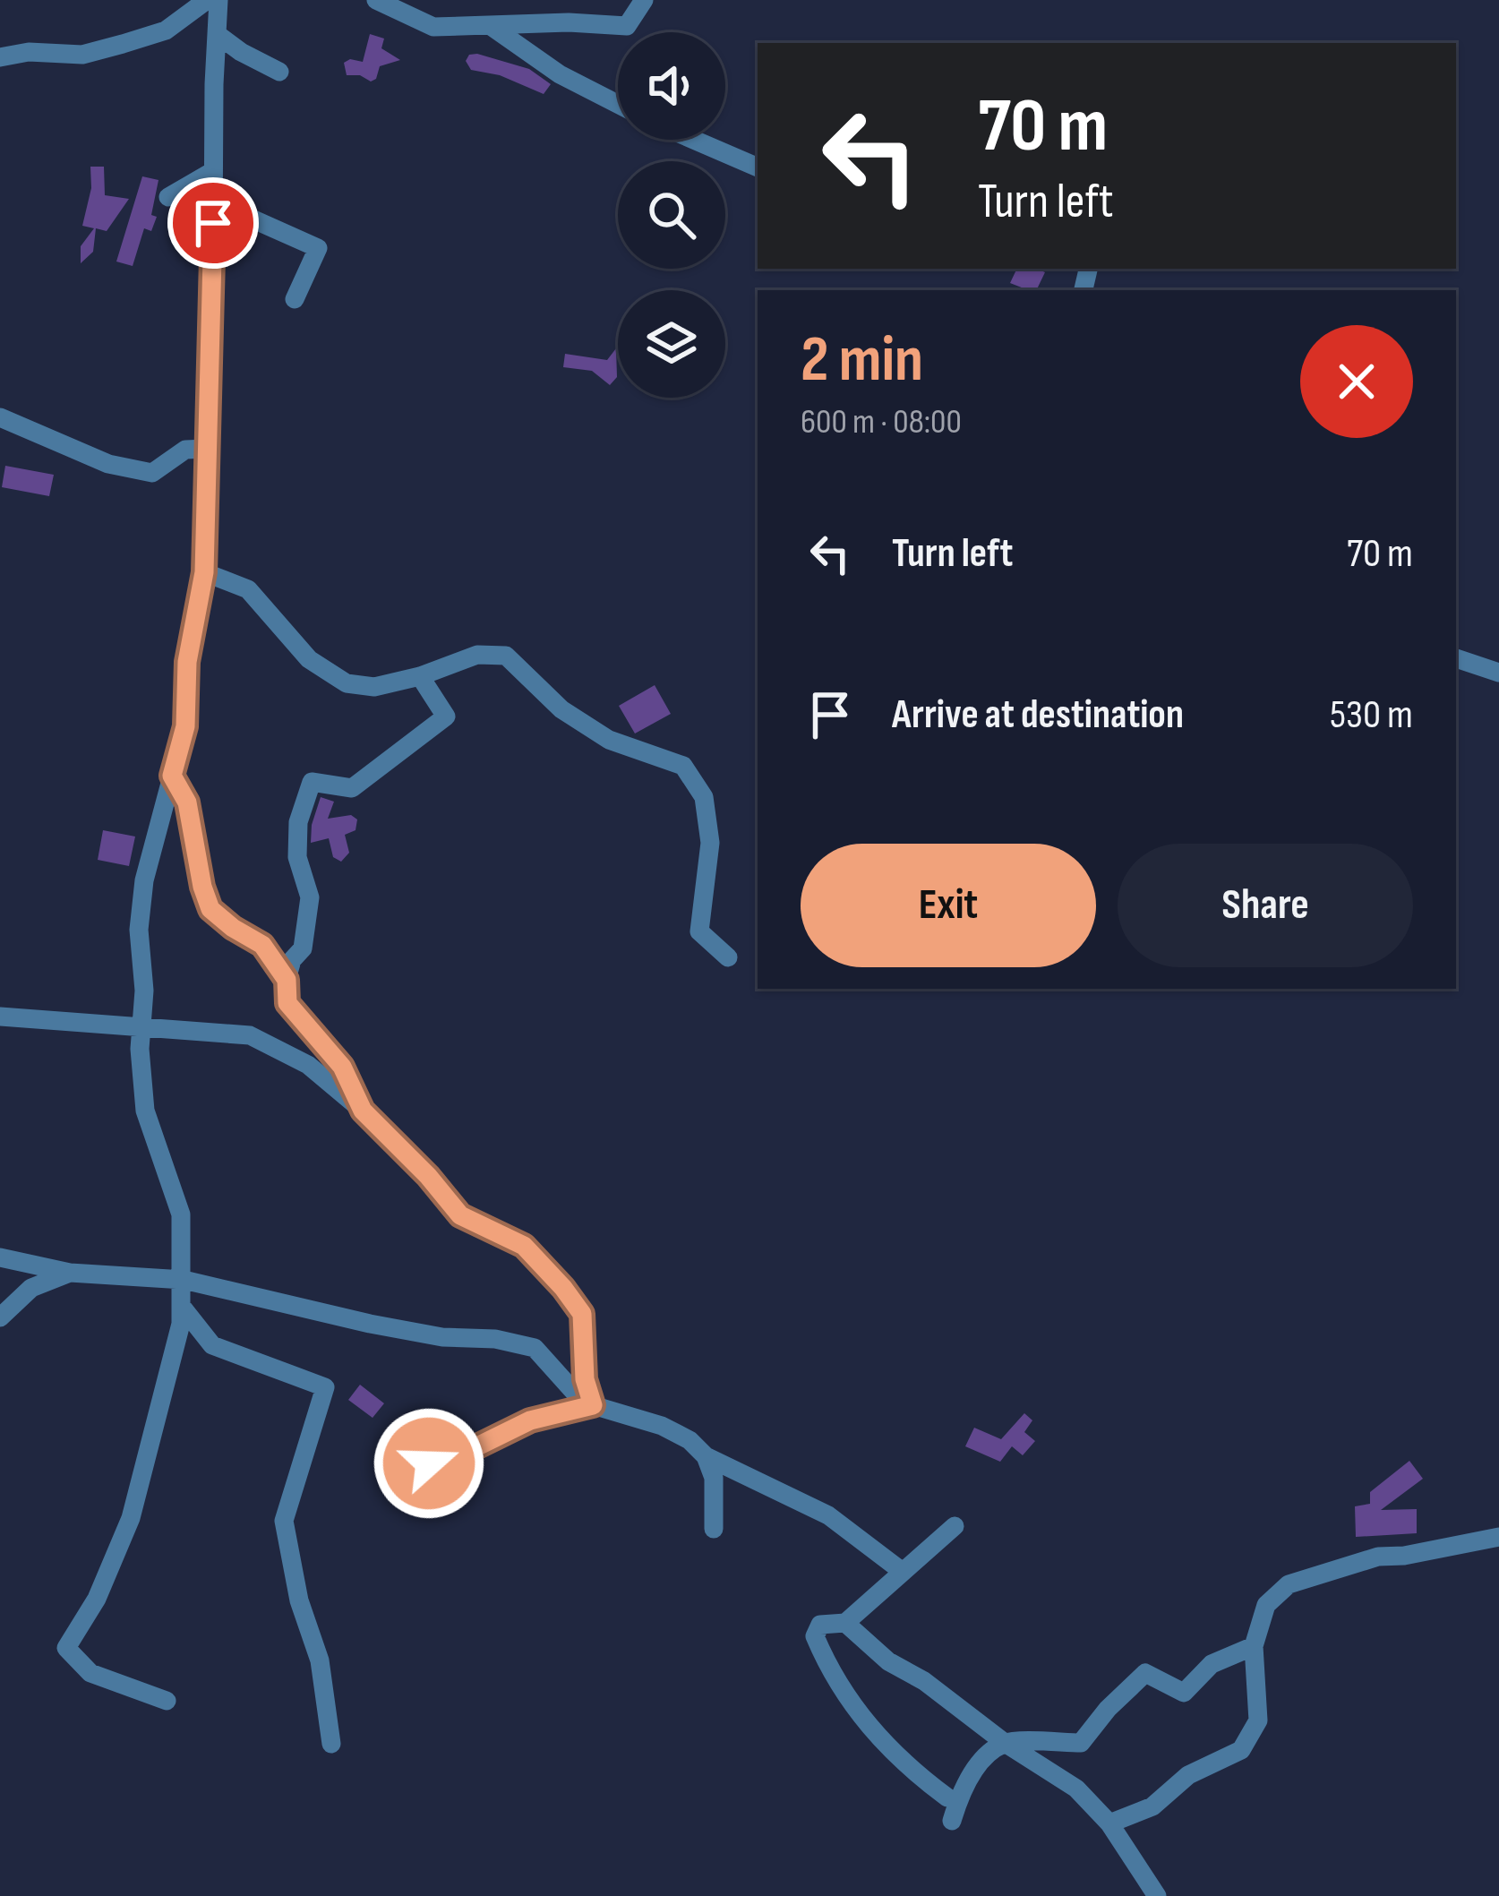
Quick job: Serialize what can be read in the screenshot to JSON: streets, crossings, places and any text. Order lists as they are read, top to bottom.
{
  "page": {
    "turn": ["70 m", "Turn left"],
    "heading": ["2 min", "600 m · 08:00"],
    "list": [
      {
        "name": "Turn left",
        "value": "70 m"
      },
      {
        "name": "Arrive at destination",
        "value": "530 m"
      }
    ],
    "buttons": ["Exit", "Share"]
  }
}
